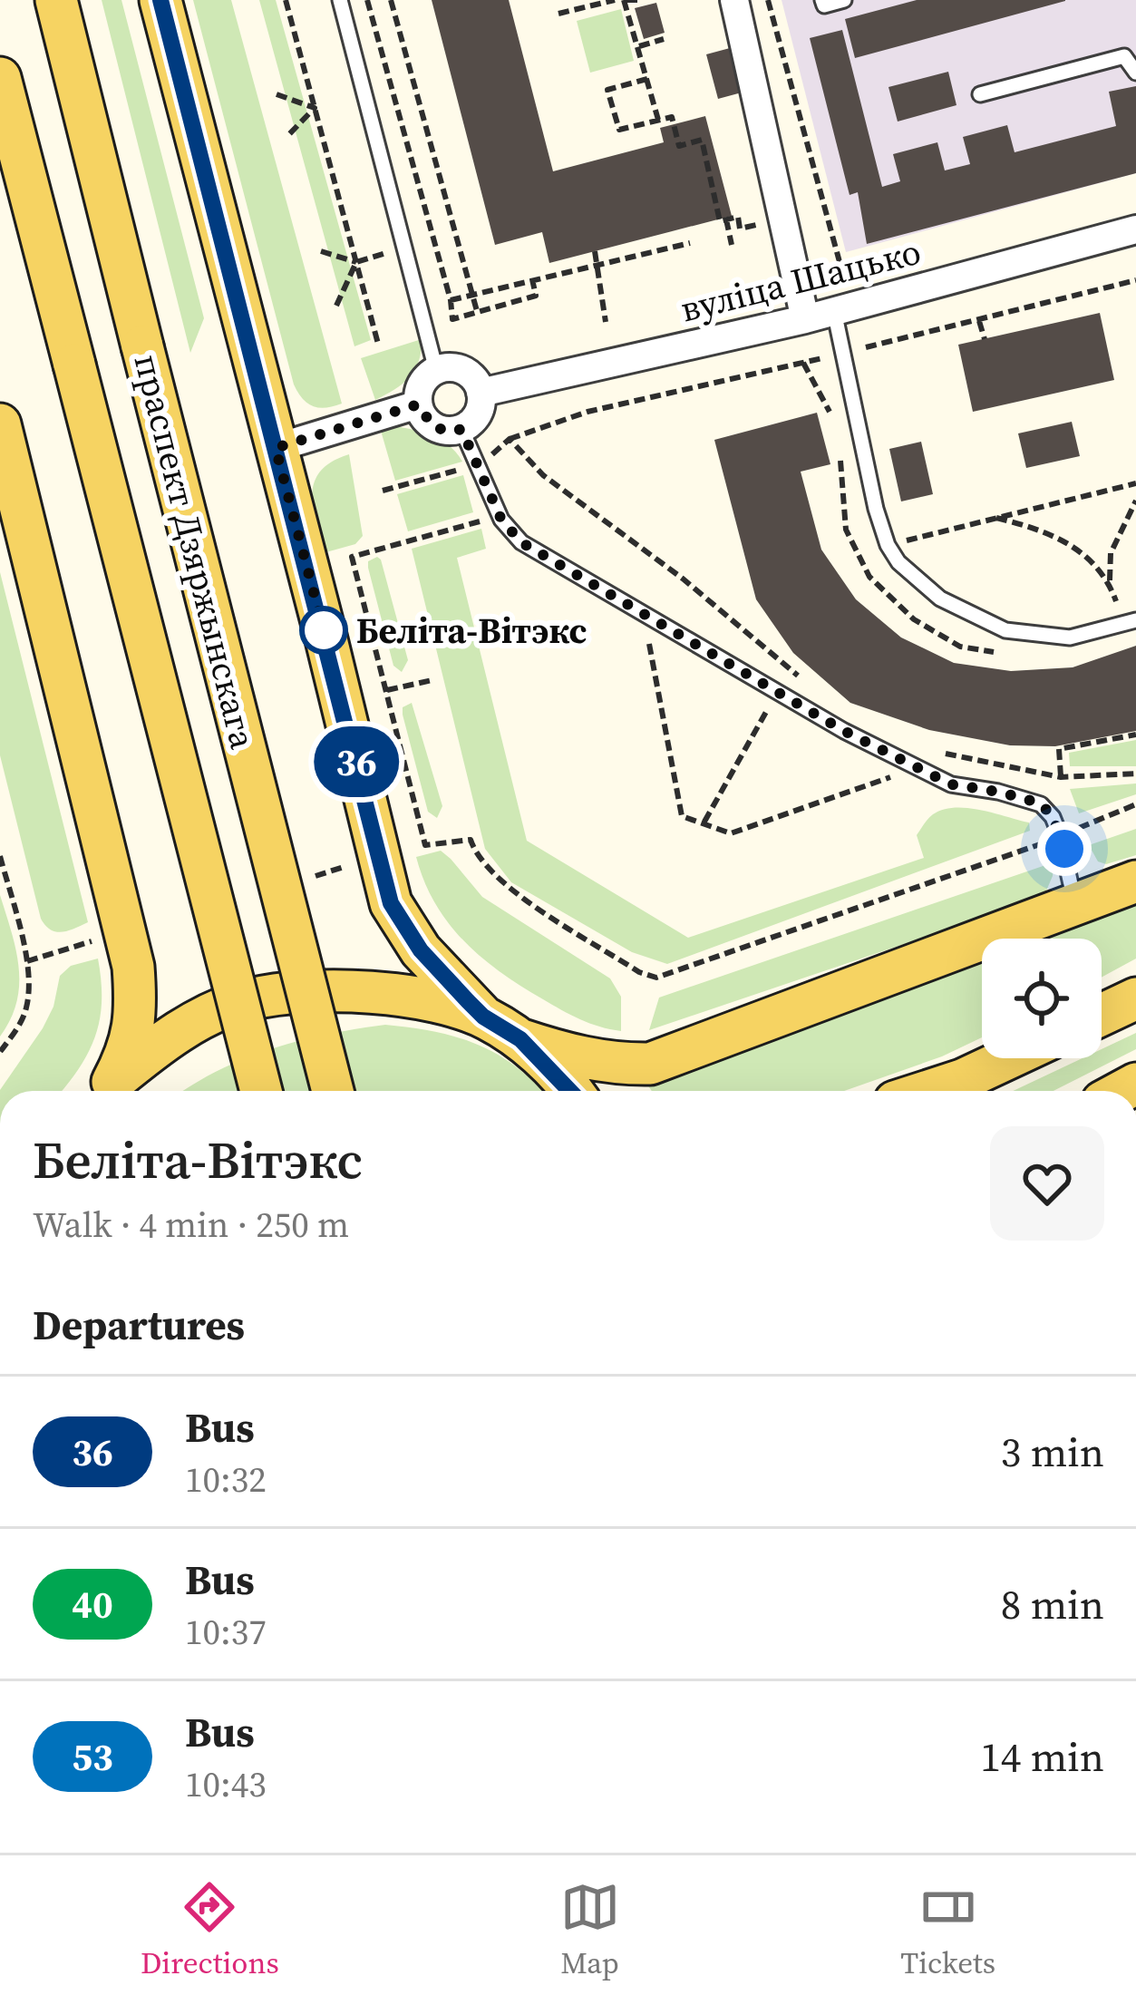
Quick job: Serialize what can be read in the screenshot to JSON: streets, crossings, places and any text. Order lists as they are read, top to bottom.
{
  "streets": {
    "main road": ["праспект Дзяржынскага"],
    "street": ["вуліца Шацько"]
  },
  "places": ["Беліта-Вітэкс"],
  "lines": ["bus line 36"],
  "page": {
    "on_map": "36",
    "heading": [
      ["Беліта-Вітэкс", "Walk · 4 min · 250 m"],
      "Departures"
    ],
    "list": [
      {
        "mark": "36",
        "name": "Bus",
        "note": "10:32",
        "value": "3 min"
      },
      {
        "mark": "40",
        "name": "Bus",
        "note": "10:37",
        "value": "8 min"
      },
      {
        "mark": "53",
        "name": "Bus",
        "note": "10:43",
        "value": "14 min"
      }
    ],
    "tabs": ["Directions", "Map", "Tickets"]
  }
}
